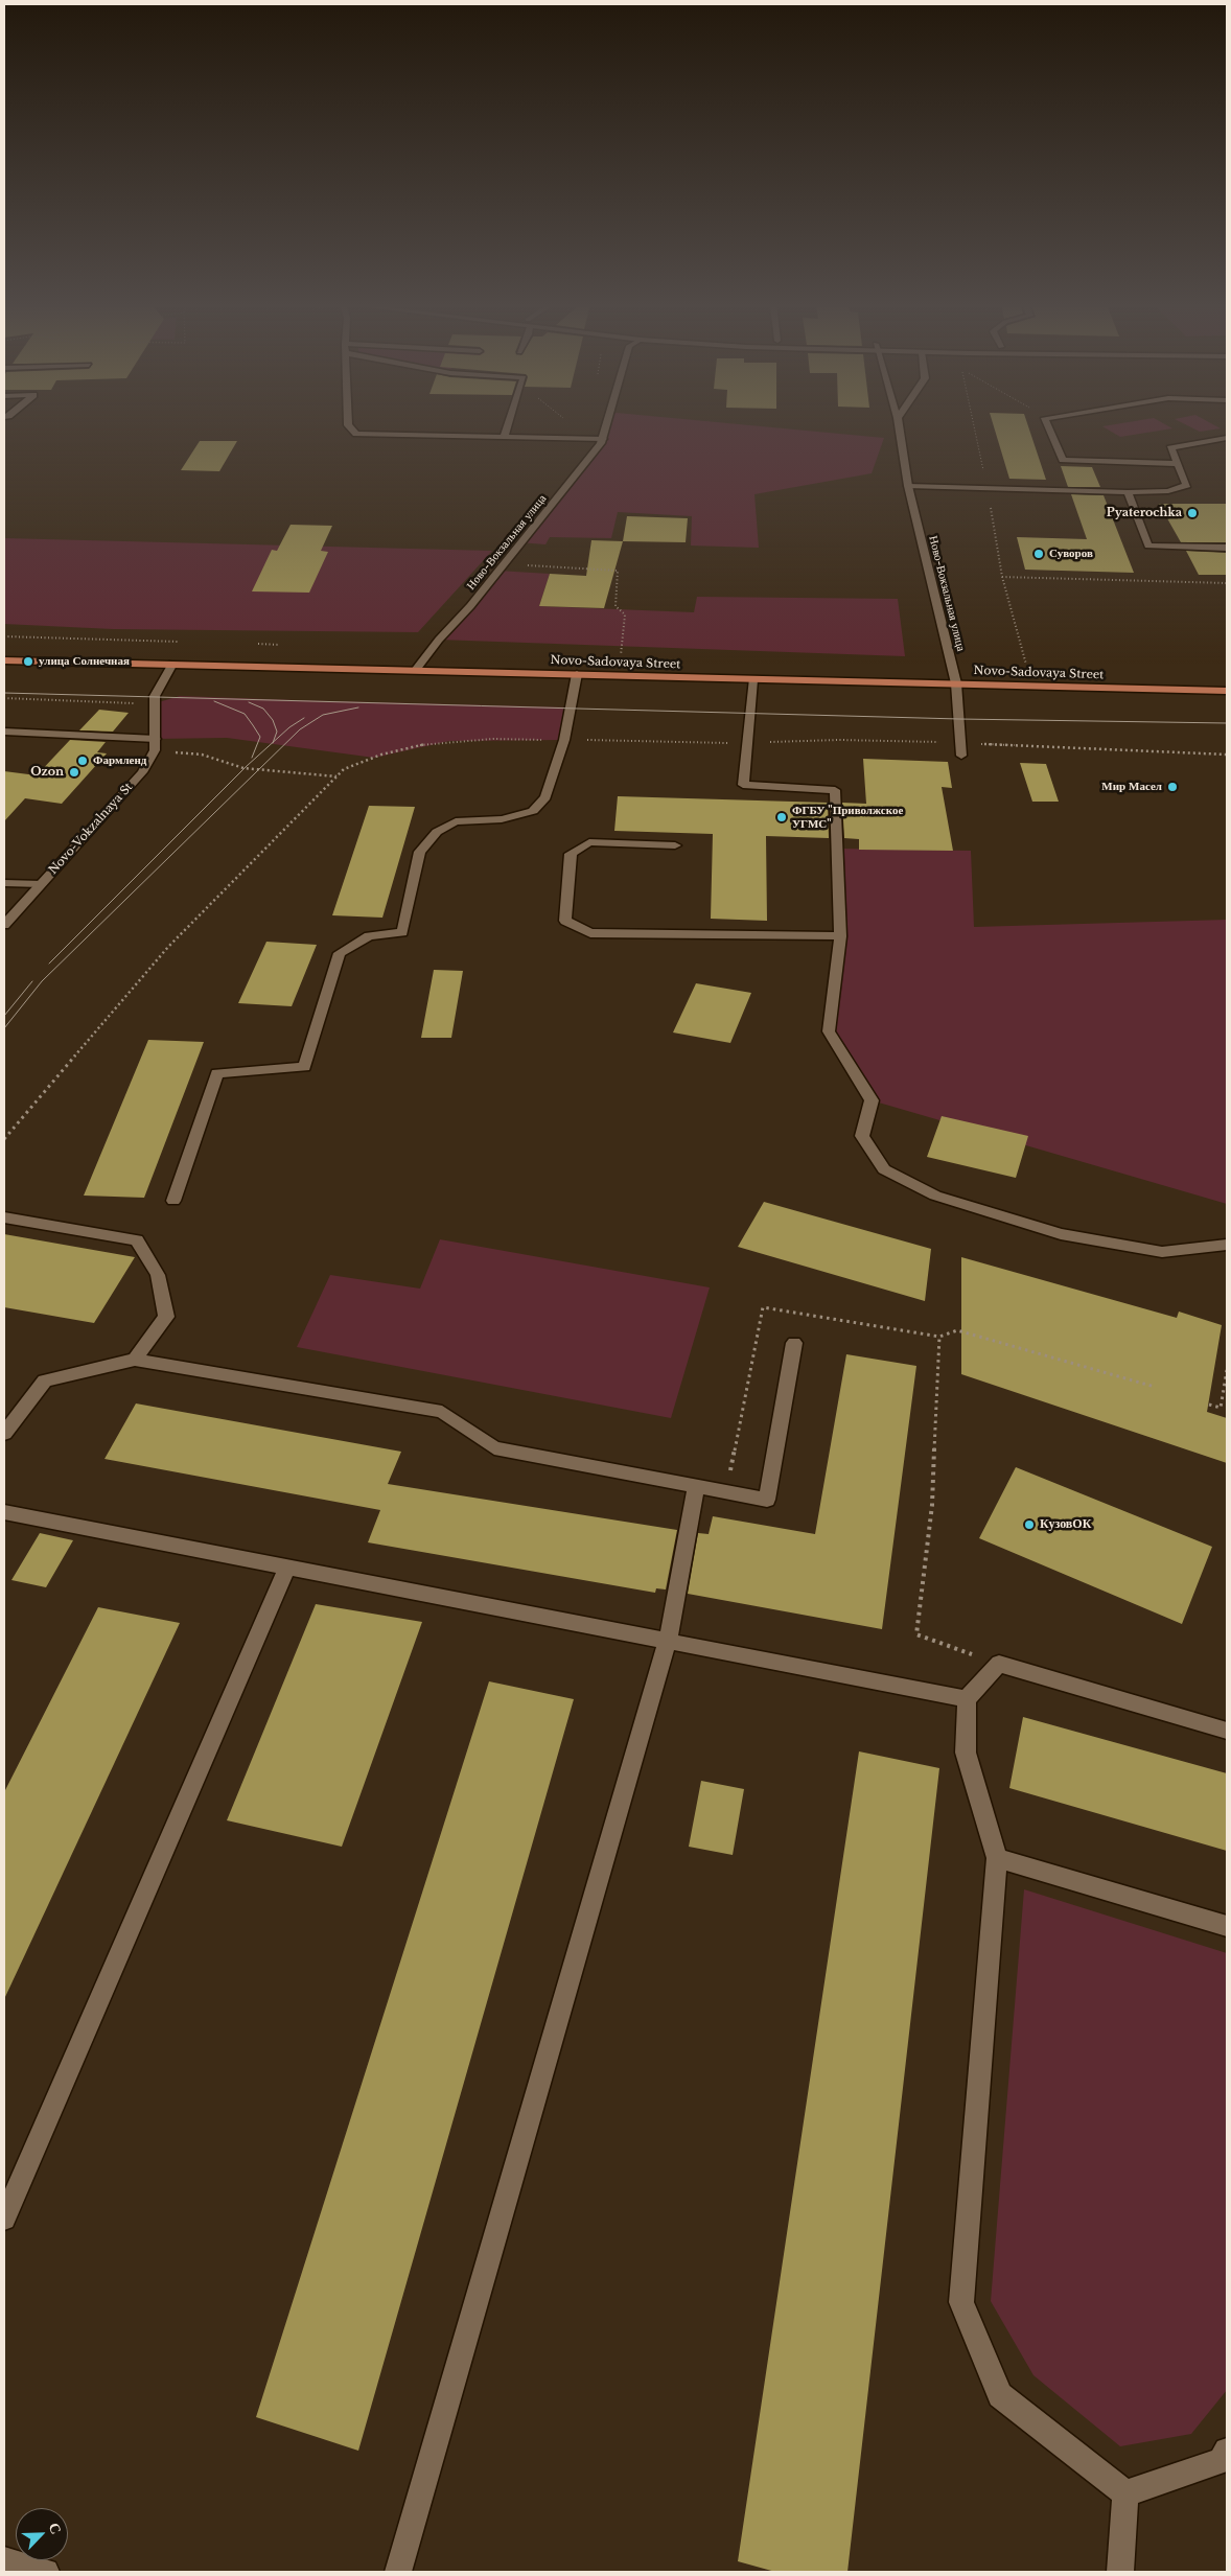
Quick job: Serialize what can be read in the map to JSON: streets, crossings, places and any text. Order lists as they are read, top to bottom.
{
  "streets": {
    "main road": ["Novo-Sadovaya Street"],
    "street": ["Ново-Вокзальная улица", "Novo-Vokzalnaya St"]
  },
  "crossings": [
    ["Ново-Вокзальная улица", "Novo-Sadovaya Street"]
  ],
  "places": [
    "Pyaterochka",
    "Суворов",
    "улица Солнечная",
    "Фармленд",
    "Ozon",
    "Мир Масел",
    "ФГБУ \"Приволжское УГМС\"",
    "КузовОК"
  ],
  "north": "top right"
}
